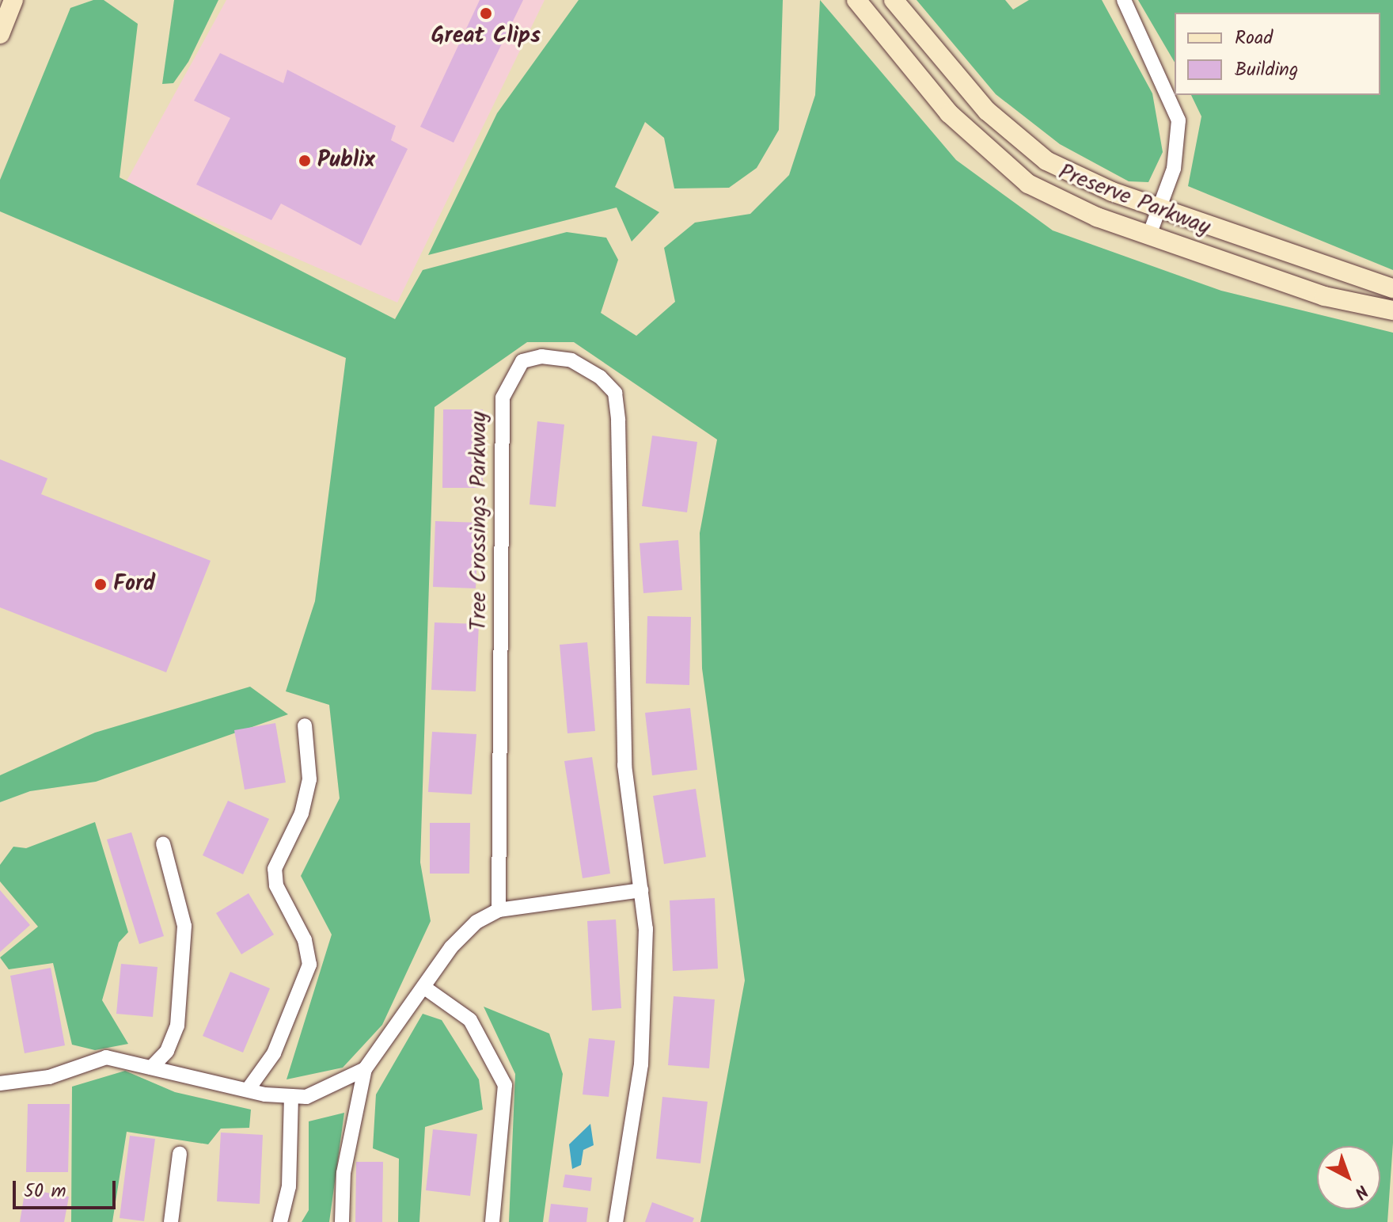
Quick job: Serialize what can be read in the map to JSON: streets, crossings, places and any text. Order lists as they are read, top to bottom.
{
  "streets": {
    "street": ["Preserve Parkway", "Tree Crossings Parkway"]
  },
  "places": ["Great Clips", "Publix", "Ford"],
  "legend": ["Road", "Building"],
  "scale_bar": "50 m",
  "north": "bottom right"
}
